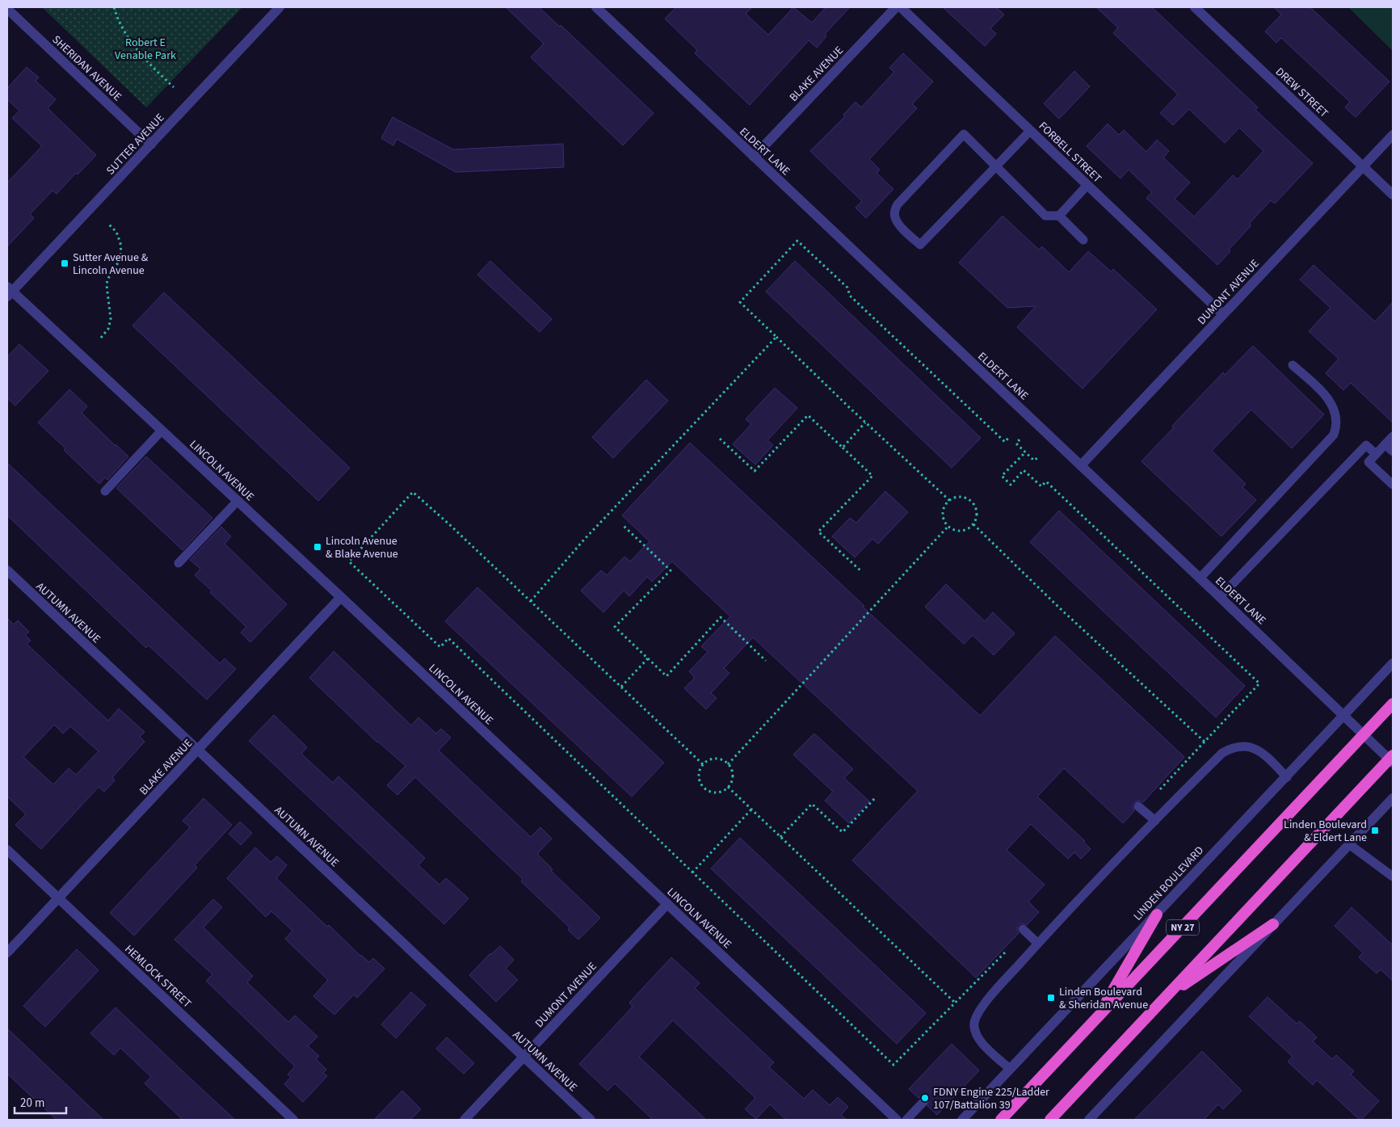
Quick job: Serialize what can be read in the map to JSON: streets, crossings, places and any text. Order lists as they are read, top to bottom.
{
  "streets": {
    "highway": ["NY 27"],
    "street": [
      "SHERIDAN AVENUE",
      "BLAKE AVENUE",
      "DREW STREET",
      "SUTTER AVENUE",
      "ELDERT LANE",
      "FORBELL STREET",
      "DUMONT AVENUE",
      "LINCOLN AVENUE",
      "AUTUMN AVENUE",
      "LINDEN BOULEVARD",
      "HEMLOCK STREET"
    ]
  },
  "crossings": [
    ["SHERIDAN AVENUE", "SUTTER AVENUE"],
    ["BLAKE AVENUE", "ELDERT LANE"],
    ["BLAKE AVENUE", "LINCOLN AVENUE"],
    ["BLAKE AVENUE", "AUTUMN AVENUE"],
    ["BLAKE AVENUE", "HEMLOCK STREET"],
    ["DREW STREET", "DUMONT AVENUE"],
    ["SUTTER AVENUE", "LINCOLN AVENUE"],
    ["ELDERT LANE", "DUMONT AVENUE"],
    ["ELDERT LANE", "LINDEN BOULEVARD"],
    ["ELDERT LANE", "NY 27"],
    ["FORBELL STREET", "DUMONT AVENUE"],
    ["DUMONT AVENUE", "LINCOLN AVENUE"],
    ["DUMONT AVENUE", "AUTUMN AVENUE"]
  ],
  "parks": ["Robert E Venable Park"],
  "places": {
    "transit": [
      "Sutter Avenue & Lincoln Avenue",
      "Lincoln Avenue & Blake Avenue",
      "Linden Boulevard & Eldert Lane",
      "Linden Boulevard & Sheridan Avenue"
    ],
    "other": ["FDNY Engine 225/Ladder 107/Battalion 39"]
  },
  "scale_bar": "20 m"
}
